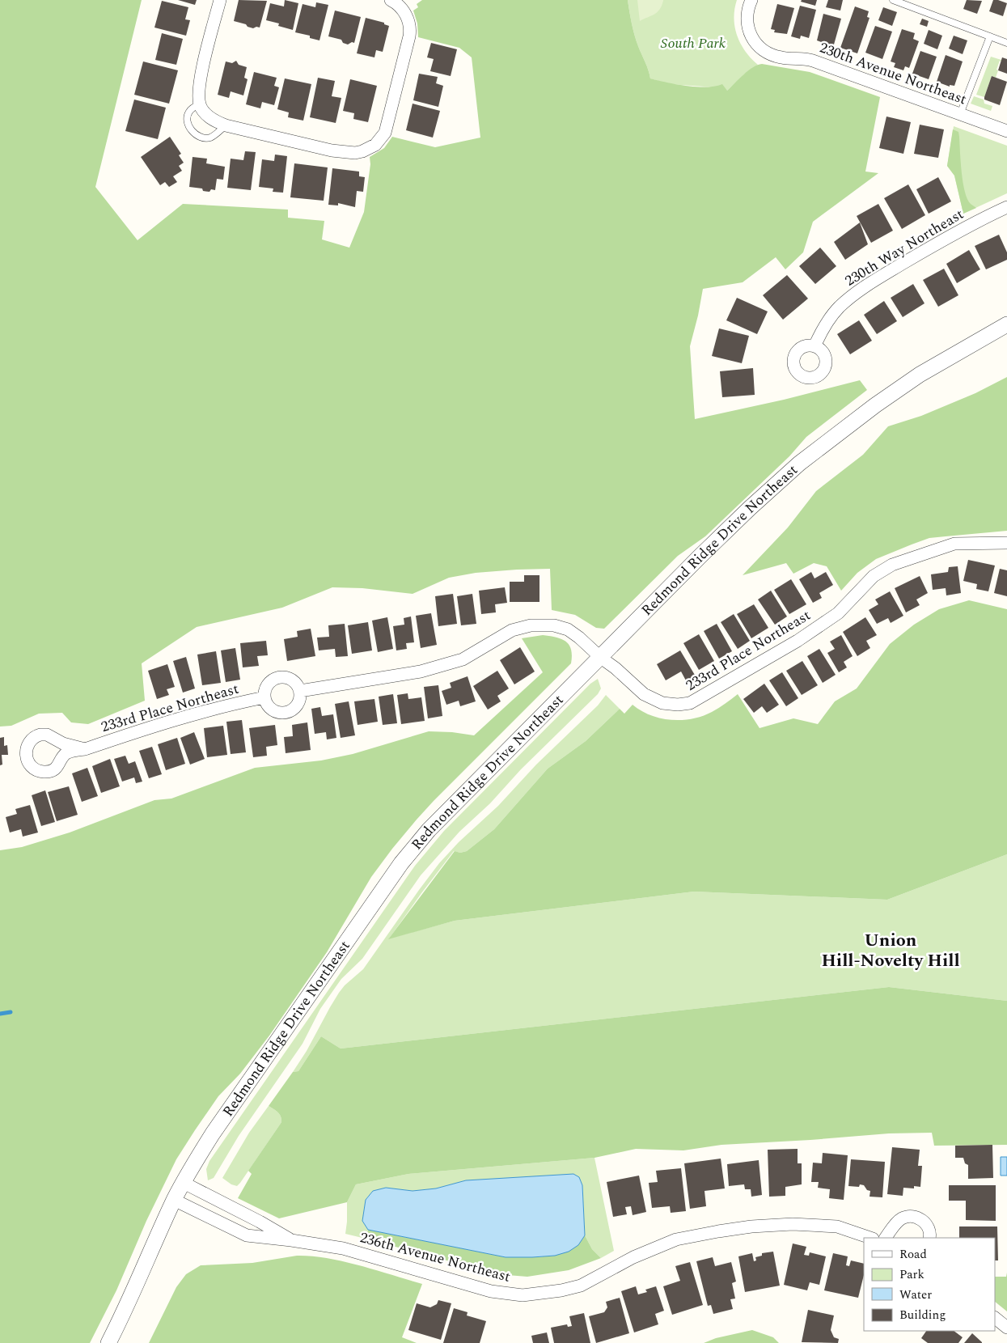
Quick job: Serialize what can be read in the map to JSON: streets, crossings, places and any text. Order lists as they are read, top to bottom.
{
  "streets": {
    "street": [
      "230th Avenue Northeast",
      "230th Way Northeast",
      "Redmond Ridge Drive Northeast",
      "233rd Place Northeast",
      "236th Avenue Northeast"
    ]
  },
  "crossings": [
    ["Redmond Ridge Drive Northeast", "233rd Place Northeast"],
    ["Redmond Ridge Drive Northeast", "236th Avenue Northeast"]
  ],
  "districts": ["Union Hill-Novelty Hill"],
  "parks": ["South Park"],
  "legend": [
    "Road",
    "Park",
    "Water",
    "Building"
  ]
}
